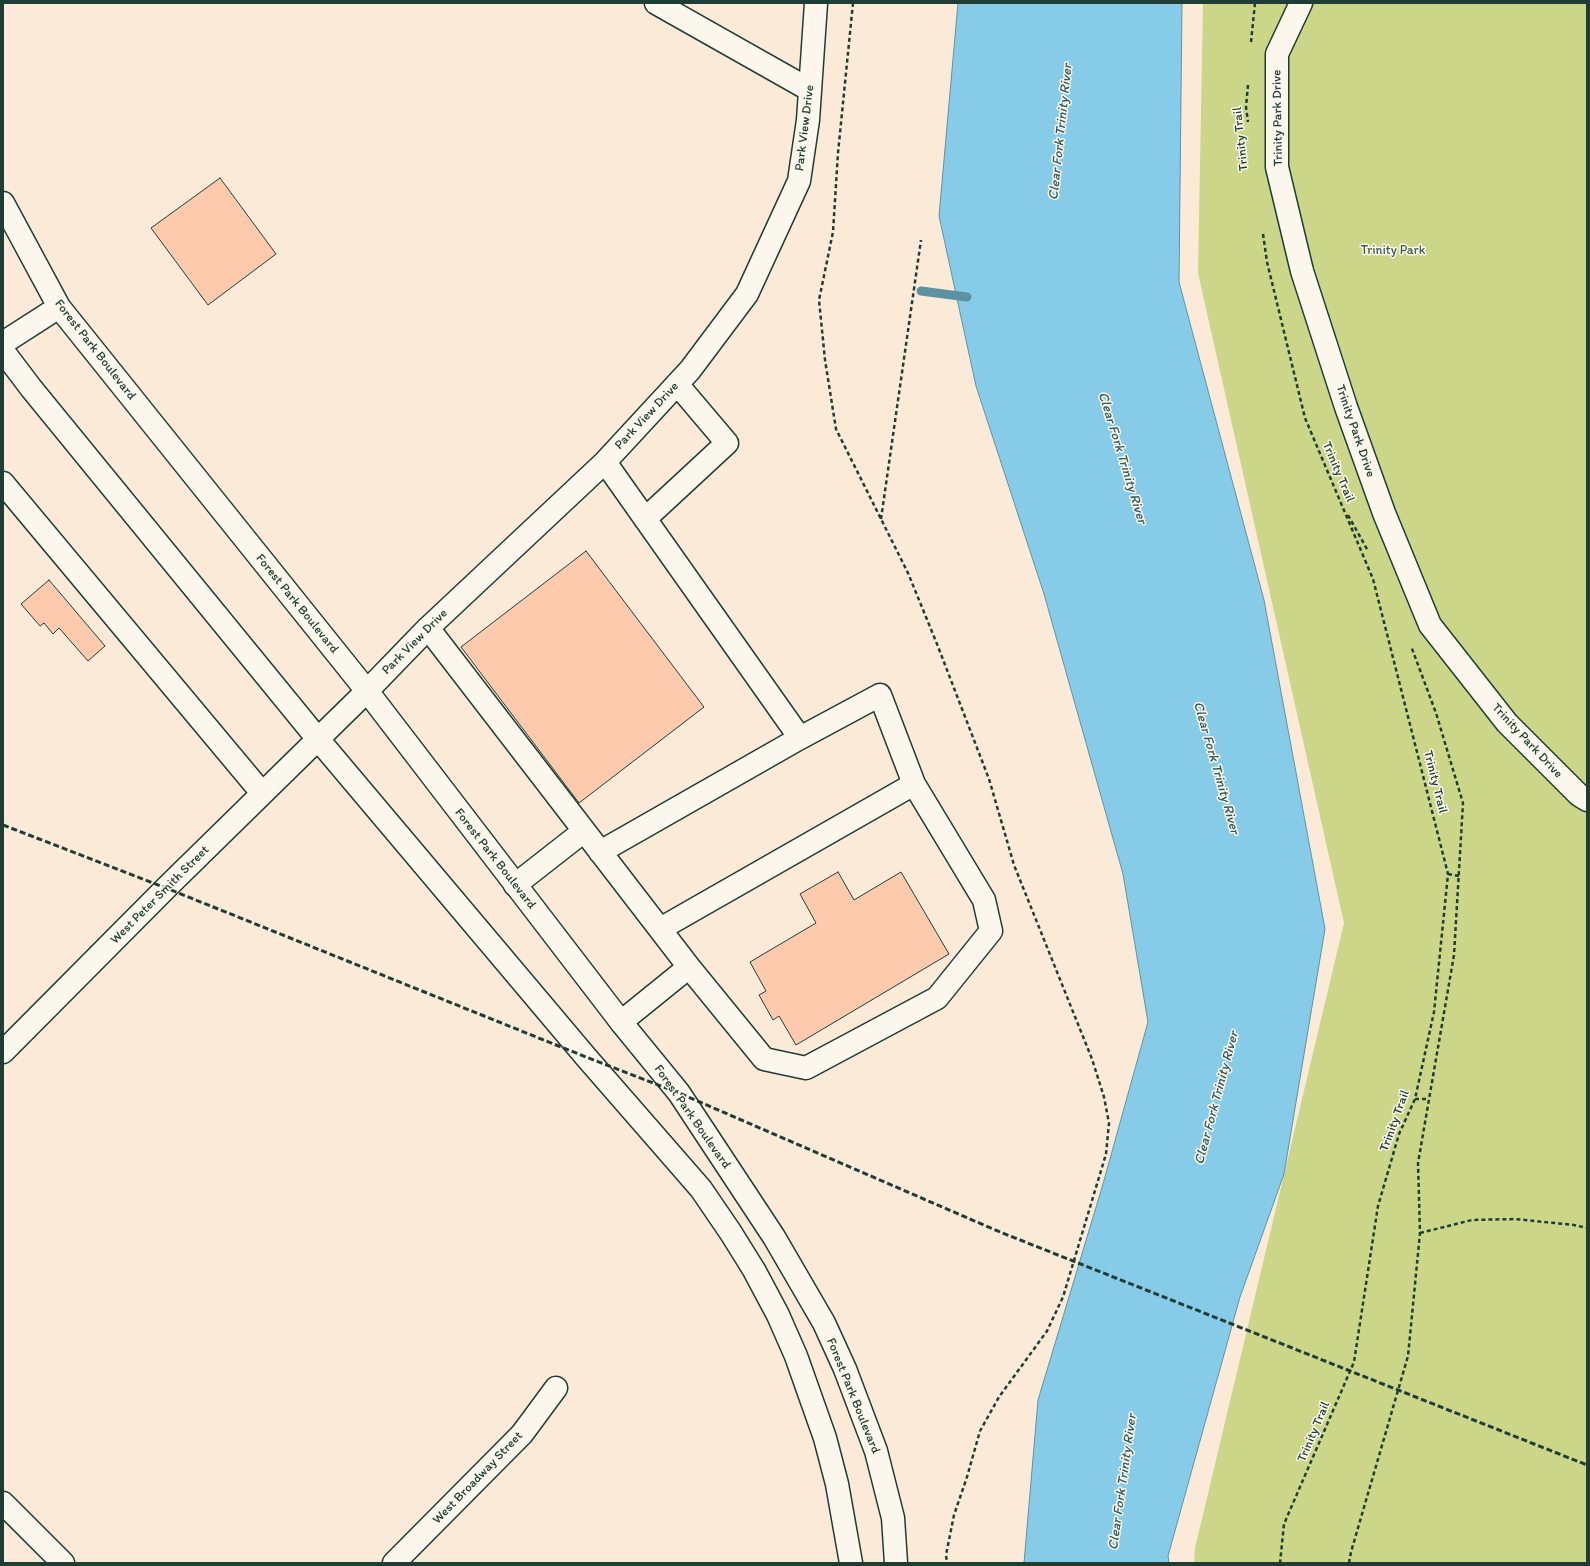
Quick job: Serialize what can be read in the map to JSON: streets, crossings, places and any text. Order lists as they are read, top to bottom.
{
  "streets": {
    "main road": [
      "Trinity Park Drive",
      "Park View Drive",
      "Forest Park Boulevard",
      "West Peter Smith Street",
      "West Broadway Street"
    ],
    "path": ["Trinity Trail"]
  },
  "crossings": [
    ["Park View Drive", "Forest Park Boulevard"],
    ["Park View Drive", "West Peter Smith Street"]
  ],
  "water": ["Clear Fork Trinity River"],
  "parks": ["Trinity Park"]
}
